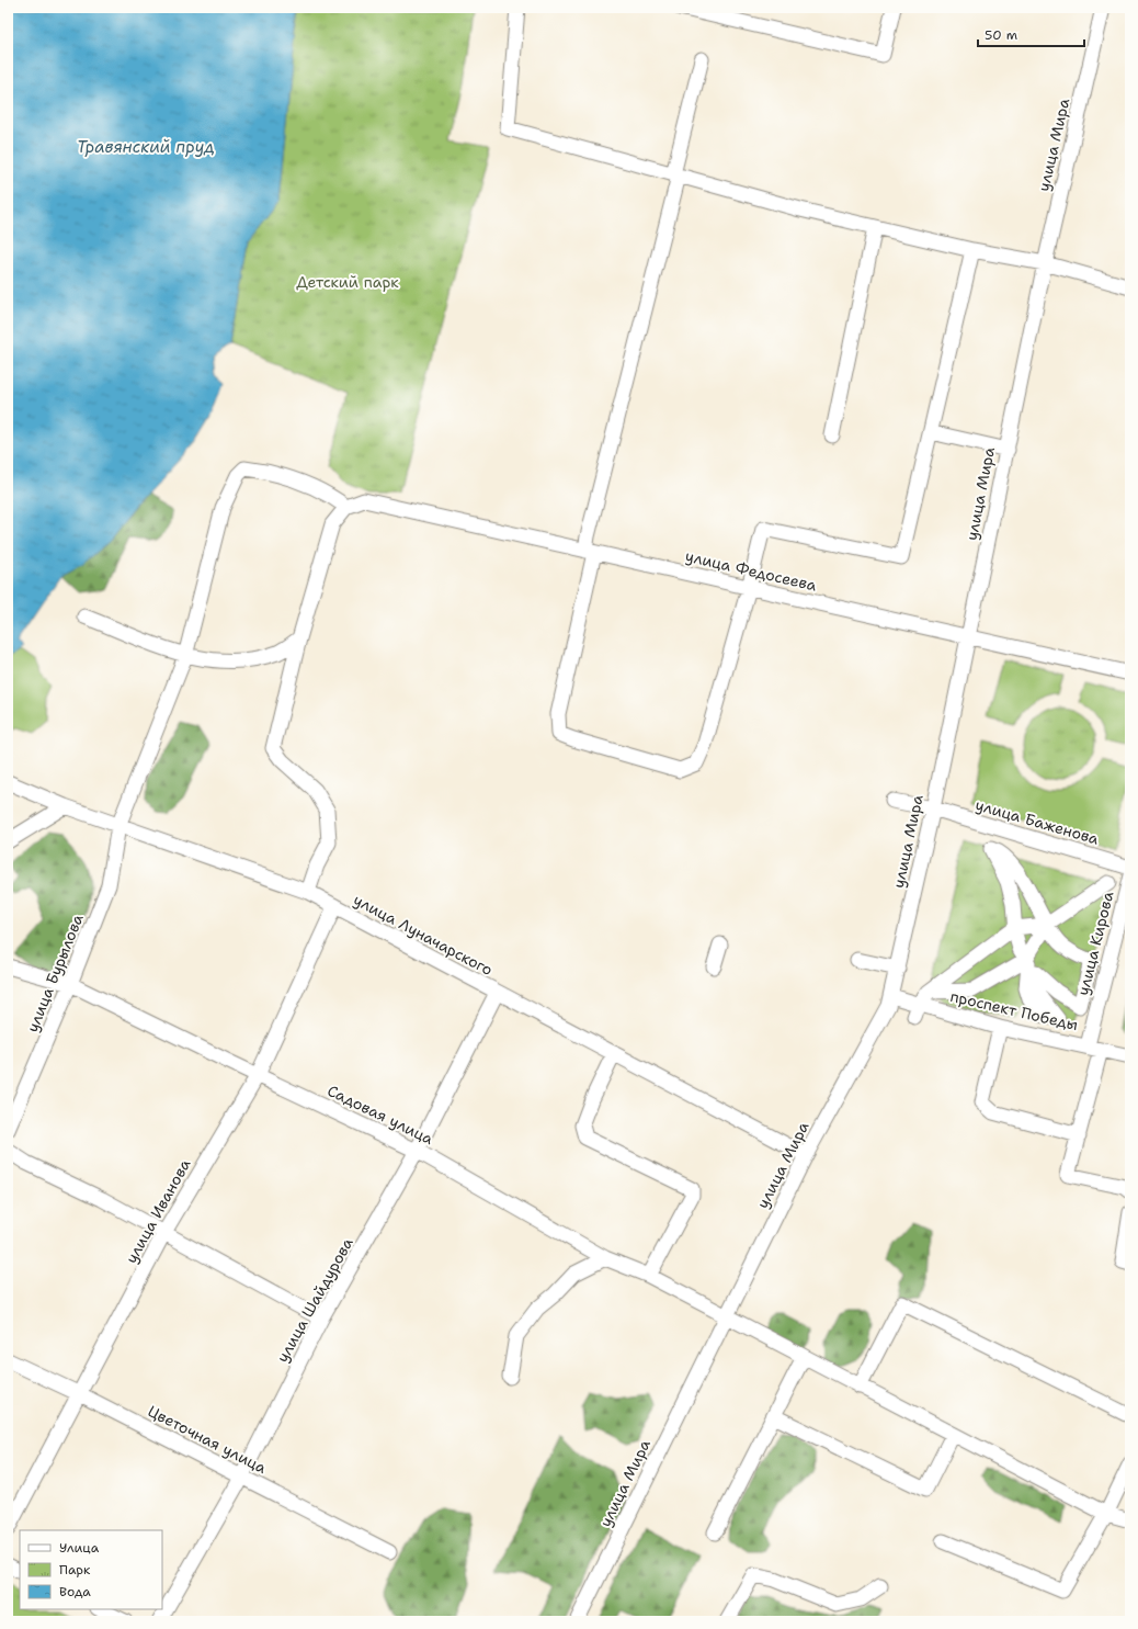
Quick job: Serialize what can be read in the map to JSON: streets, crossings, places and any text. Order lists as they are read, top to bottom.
{
  "streets": {
    "street": [
      "улица Мира",
      "улица Федосеева",
      "улица Баженова",
      "улица Луначарского",
      "улица Кирова",
      "улица Бурылова",
      "проспект Победы",
      "Садовая улица",
      "улица Иванова",
      "улица Шайдурова",
      "Цветочная улица"
    ]
  },
  "crossings": [
    ["улица Мира", "улица Федосеева"],
    ["улица Мира", "улица Баженова"],
    ["улица Мира", "улица Луначарского"],
    ["улица Мира", "проспект Победы"],
    ["улица Мира", "Садовая улица"],
    ["улица Федосеева", "улица Бурылова"],
    ["улица Луначарского", "улица Бурылова"],
    ["улица Луначарского", "улица Иванова"],
    ["улица Луначарского", "улица Шайдурова"],
    ["улица Кирова", "проспект Победы"],
    ["улица Бурылова", "Садовая улица"],
    ["Садовая улица", "улица Иванова"],
    ["Садовая улица", "улица Шайдурова"],
    ["улица Иванова", "Цветочная улица"],
    ["улица Шайдурова", "Цветочная улица"]
  ],
  "water": ["Травянский пруд"],
  "parks": ["Детский парк"],
  "legend": ["Улица", "Парк", "Вода"],
  "scale_bar": "50 m"
}
